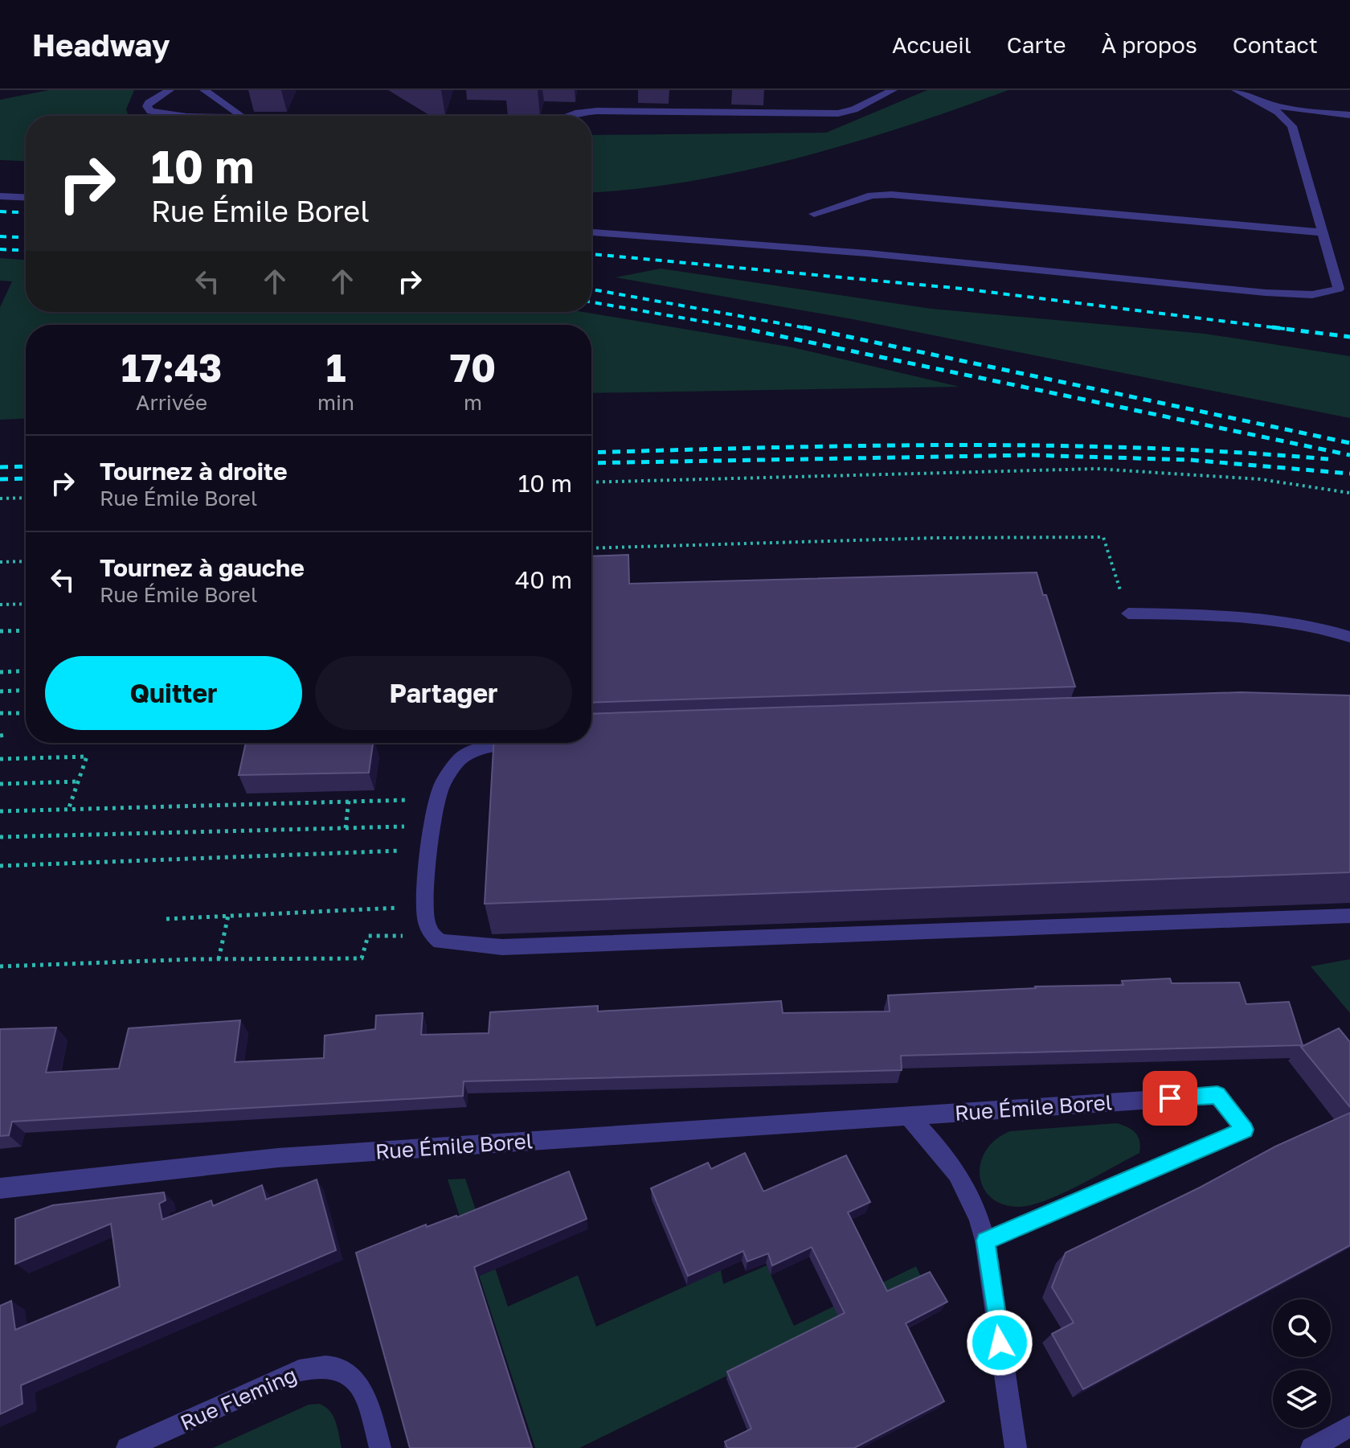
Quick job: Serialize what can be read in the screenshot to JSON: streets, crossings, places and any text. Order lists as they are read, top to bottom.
{
  "streets": {
    "street": ["Rue Émile Borel", "Rue Fleming"]
  },
  "page": {
    "header": "Headway",
    "nav": [
      "Accueil",
      "Carte",
      "À propos",
      "Contact"
    ],
    "turn": ["10 m", "Rue Émile Borel"],
    "eta": [
      "17:43",
      "Arrivée",
      "1",
      "min",
      "70",
      "m"
    ],
    "list": [
      {
        "name": "Tournez à droite",
        "note": "Rue Émile Borel",
        "value": "10 m"
      },
      {
        "name": "Tournez à gauche",
        "note": "Rue Émile Borel",
        "value": "40 m"
      }
    ],
    "buttons": ["Quitter", "Partager"]
  }
}
